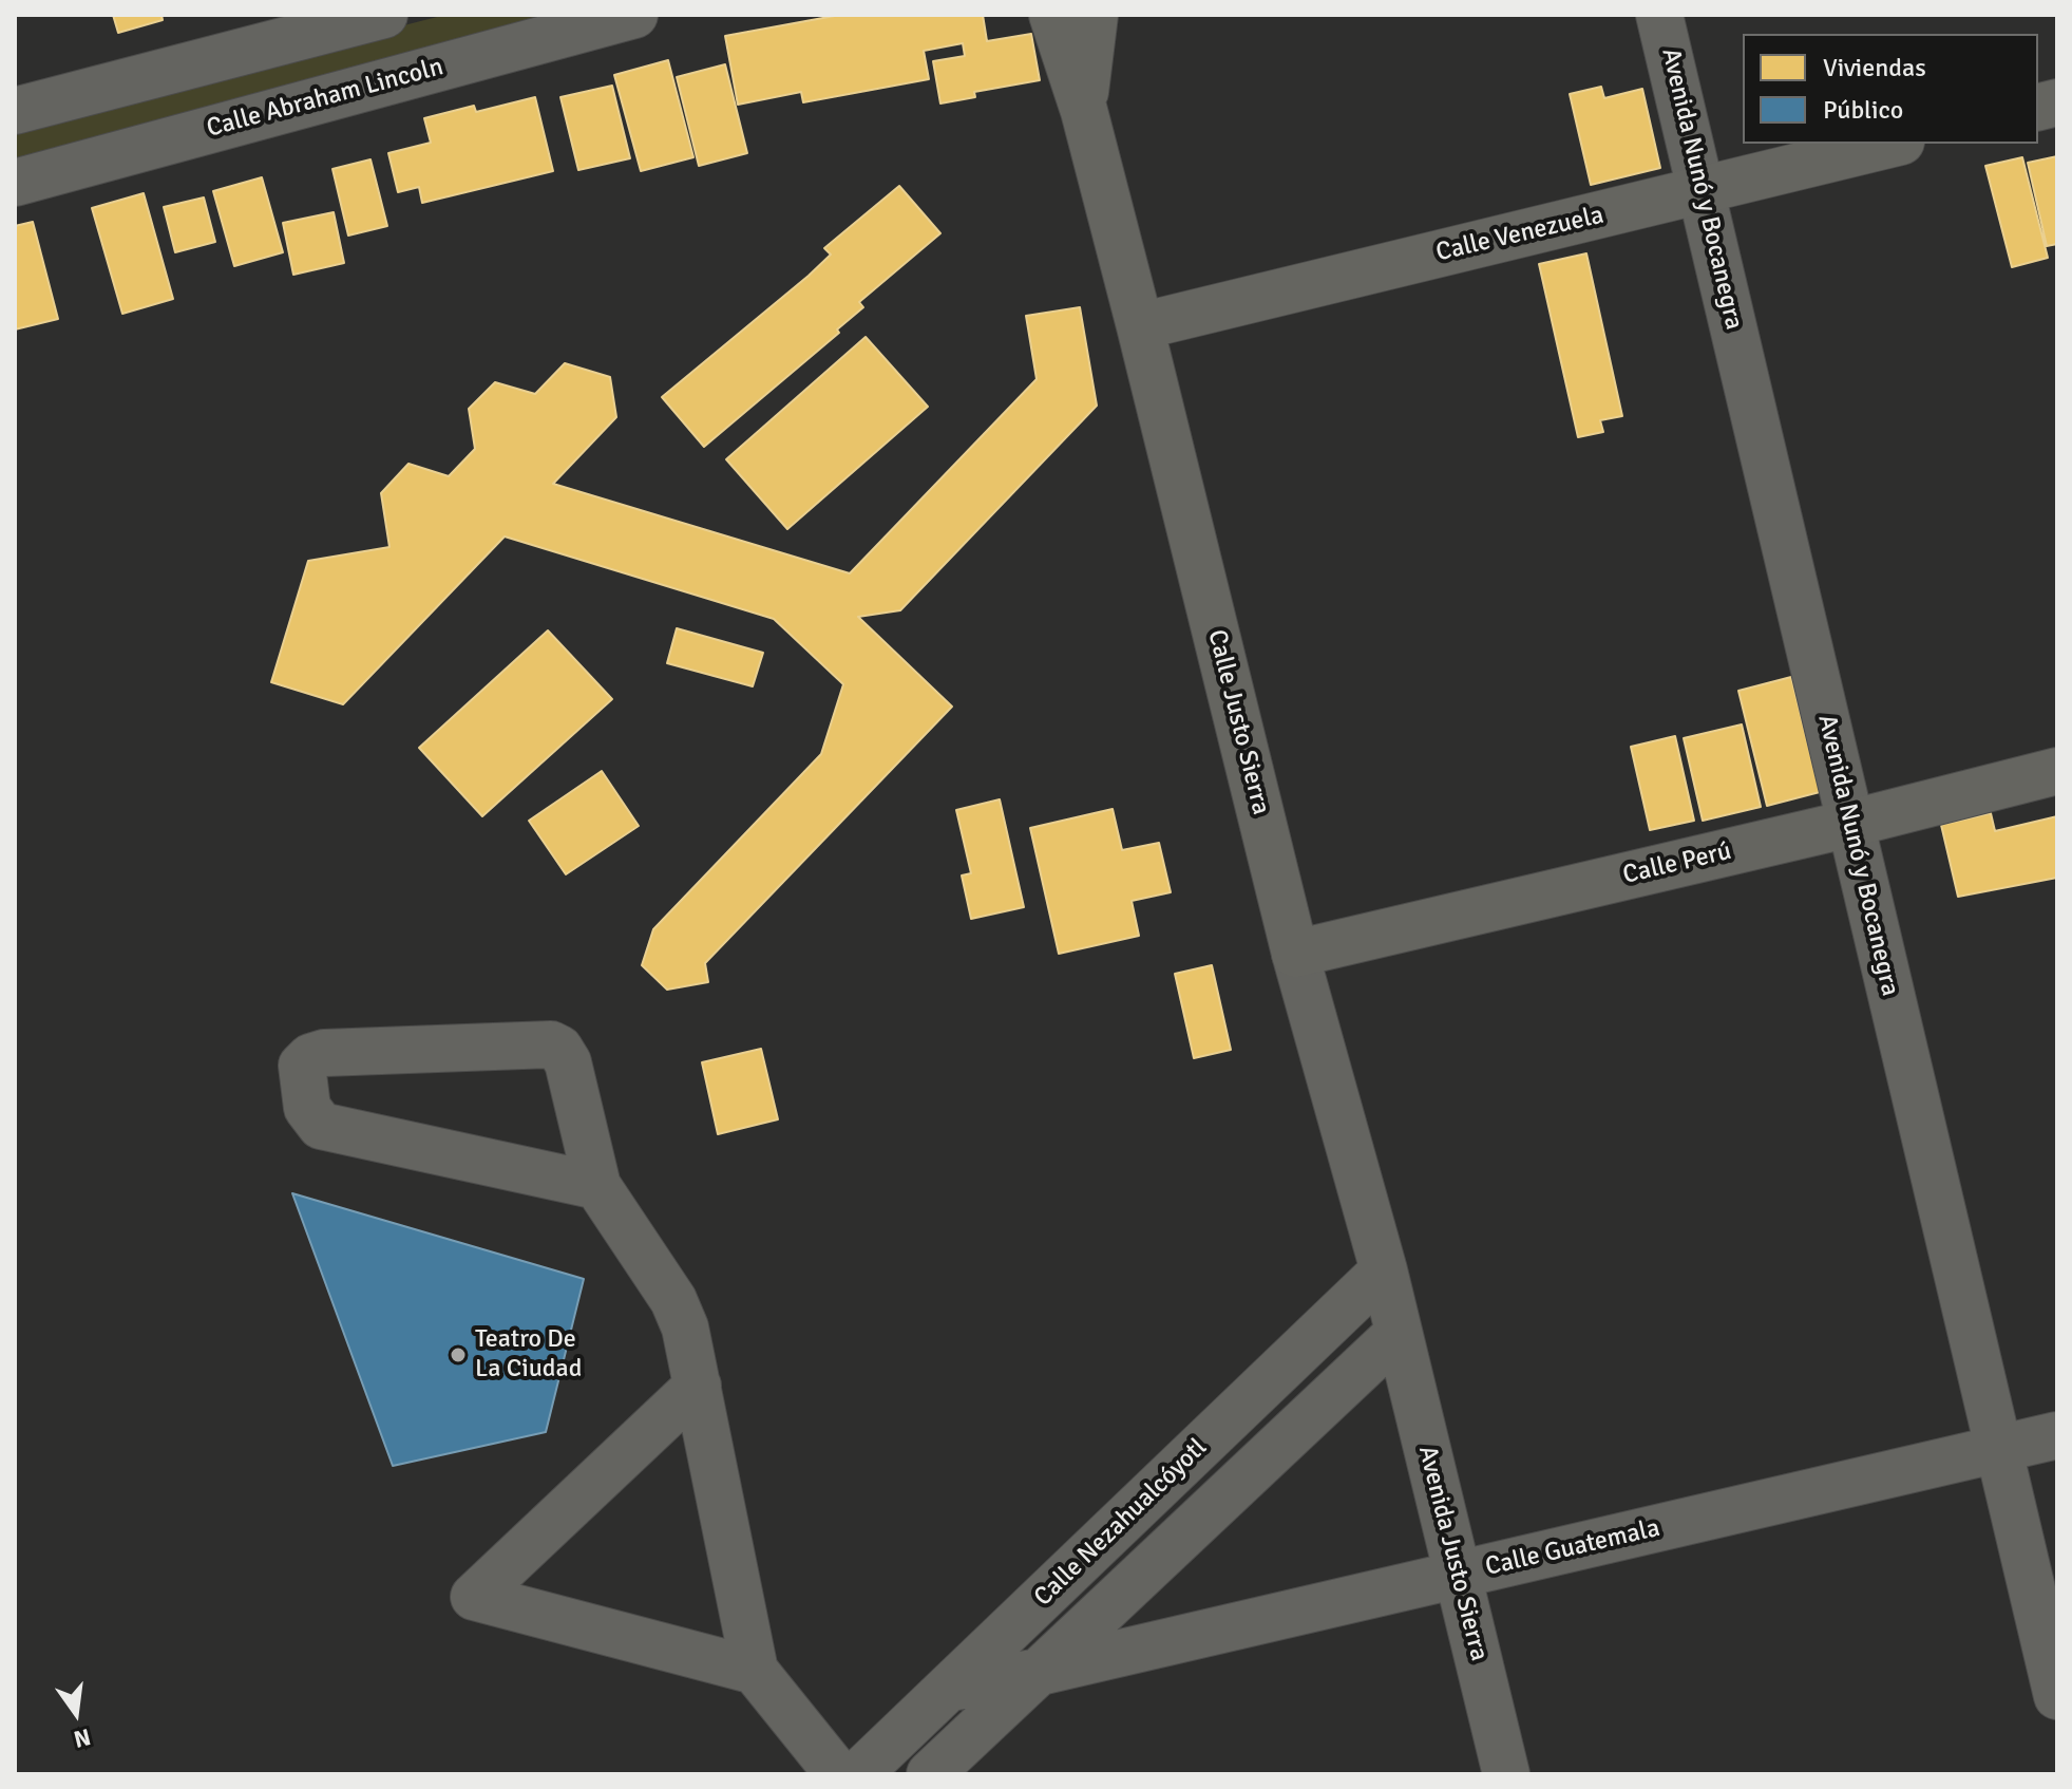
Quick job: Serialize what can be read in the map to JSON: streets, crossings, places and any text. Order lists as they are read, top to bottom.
{
  "streets": {
    "main road": ["Calle Venezuela", "Calle Justo Sierra", "Calle Perú"],
    "street": [
      "Calle Abraham Lincoln",
      "Avenida Nunó y Bocanegra",
      "Calle Nezahualcóyotl",
      "Calle Guatemala",
      "Avenida Justo Sierra"
    ]
  },
  "crossings": [
    ["Avenida Nunó y Bocanegra", "Calle Venezuela"],
    ["Avenida Nunó y Bocanegra", "Calle Perú"],
    ["Avenida Nunó y Bocanegra", "Calle Guatemala"],
    ["Calle Venezuela", "Calle Justo Sierra"],
    ["Calle Justo Sierra", "Calle Perú"],
    ["Calle Justo Sierra", "Calle Nezahualcóyotl"],
    ["Calle Justo Sierra", "Avenida Justo Sierra"],
    ["Calle Nezahualcóyotl", "Calle Guatemala"],
    ["Calle Nezahualcóyotl", "Avenida Justo Sierra"],
    ["Calle Guatemala", "Avenida Justo Sierra"]
  ],
  "places": ["Teatro De La Ciudad"],
  "legend": ["Viviendas", "Público"],
  "north": "bottom"
}
